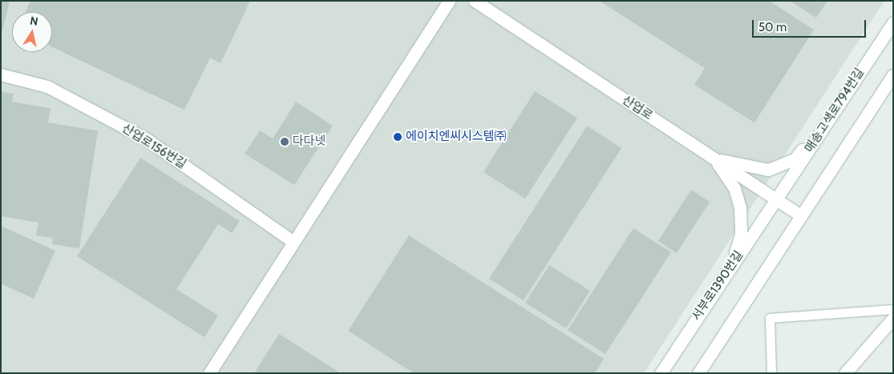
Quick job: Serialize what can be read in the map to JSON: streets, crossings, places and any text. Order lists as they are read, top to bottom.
{
  "streets": {
    "street": [
      "산업로",
      "매송고색로794번길",
      "산업로156번길",
      "서부로1390번길"
    ]
  },
  "crossings": [
    ["산업로", "매송고색로794번길"],
    ["산업로", "서부로1390번길"],
    ["매송고색로794번길", "서부로1390번길"]
  ],
  "places": ["에이치엔씨시스템㈜", "다다넷"],
  "scale_bar": "50 m",
  "north": "top"
}
